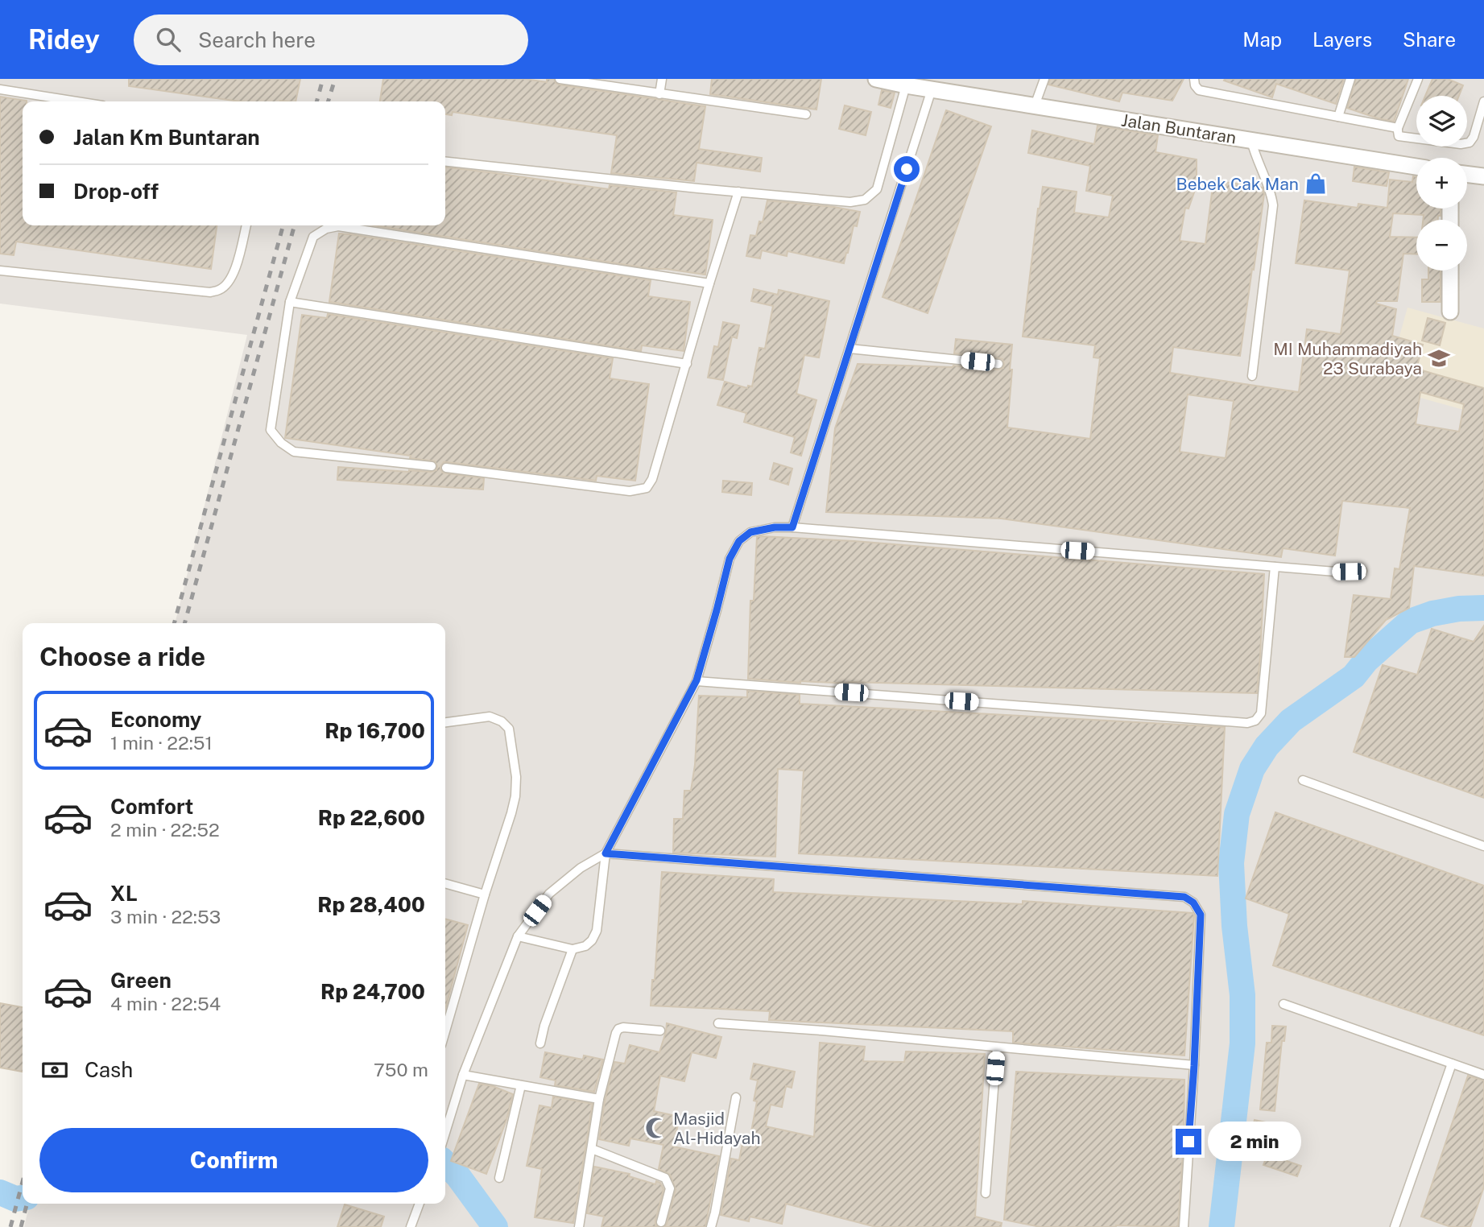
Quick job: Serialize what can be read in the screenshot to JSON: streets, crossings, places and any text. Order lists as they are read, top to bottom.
{
  "streets": {
    "street": ["Jalan Buntaran"]
  },
  "places": {
    "shop": ["Bebek Cak Man"],
    "school or university": ["MI Muhammadiyah 23 Surabaya"],
    "mosque": ["Masjid Al-Hidayah"]
  },
  "page": {
    "header": "Ridey",
    "search": "Search here",
    "nav": ["Map", "Layers", "Share"],
    "map_buttons": ["+", "−"],
    "banner": ["Jalan Km Buntaran", "Drop-off"],
    "heading": "Choose a ride",
    "list": [
      {
        "name": "Economy",
        "note": "1 min · 22:51",
        "value": "Rp 16,700"
      },
      {
        "name": "Comfort",
        "note": "2 min · 22:52",
        "value": "Rp 22,600"
      },
      {
        "name": "XL",
        "note": "3 min · 22:53",
        "value": "Rp 28,400"
      },
      {
        "name": "Green",
        "note": "4 min · 22:54",
        "value": "Rp 24,700"
      }
    ],
    "pay": ["Cash", "750 m"],
    "buttons": "Confirm",
    "bubble": "2 min"
  }
}
